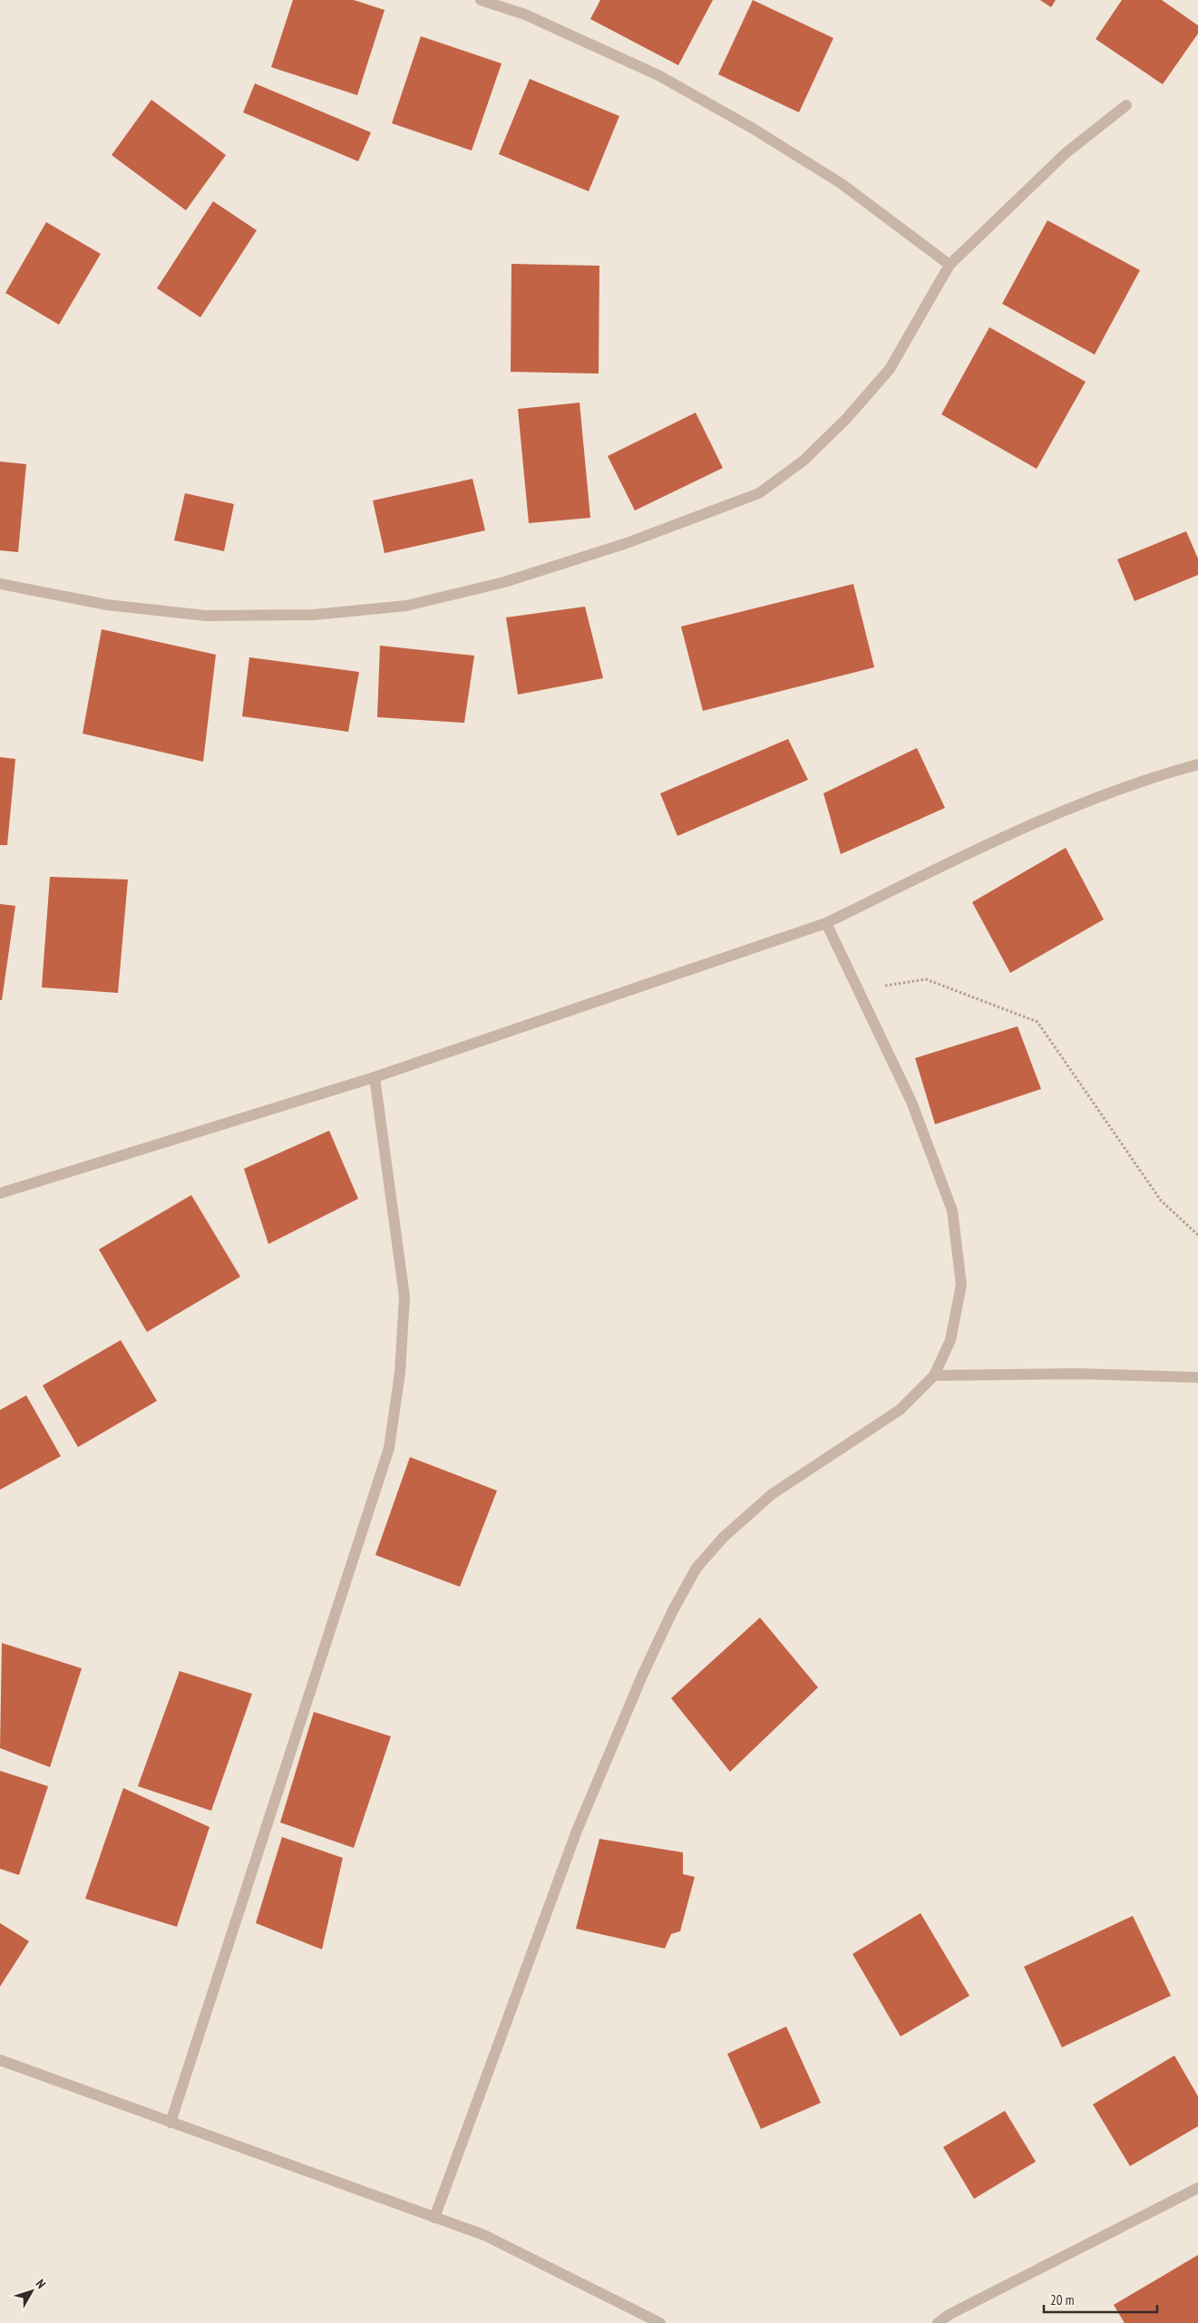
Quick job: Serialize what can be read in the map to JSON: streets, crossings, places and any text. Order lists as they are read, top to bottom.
{
  "scale_bar": "20 m",
  "north": "top right"
}
